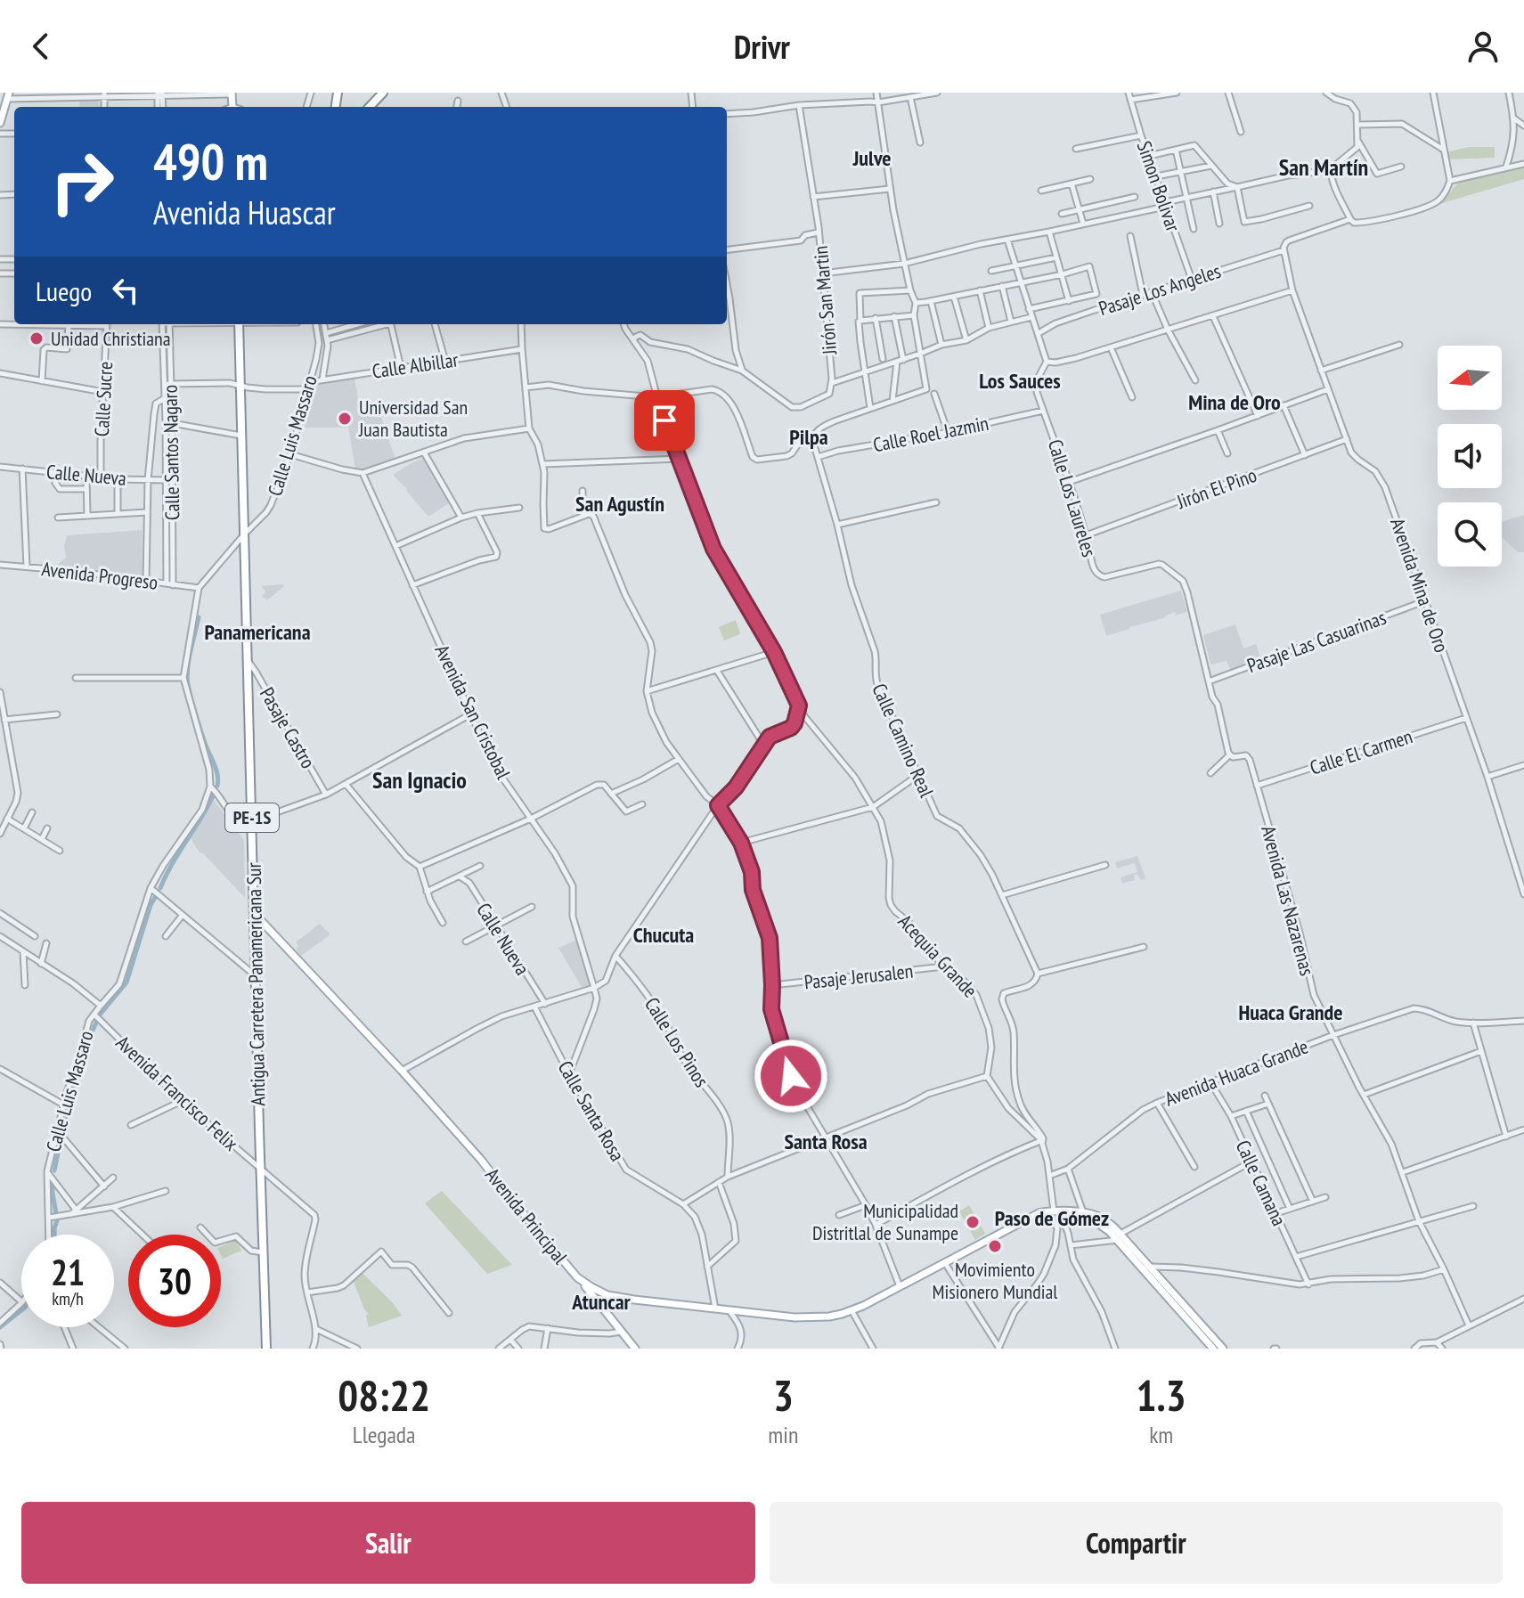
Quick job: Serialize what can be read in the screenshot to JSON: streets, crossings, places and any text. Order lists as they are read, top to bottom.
{
  "streets": {
    "highway": ["PE-1S", "Antigua Carretera Panamericana Sur"],
    "main road": ["Avenida Principal"],
    "street": [
      "Simon Bolivar",
      "Pasaje Los Angeles",
      "Jirón San Martin",
      "Calle Albillar",
      "Calle Sucre",
      "Calle Roel Jazmin",
      "Calle Luis Massaro",
      "Calle Santos Nagaro",
      "Calle Nueva",
      "Jirón El Pino",
      "Calle Los Laureles",
      "Avenida Progreso",
      "Avenida Mina de Oro",
      "Pasaje Las Casuarinas",
      "Avenida San Cristobal",
      "Pasaje Castro",
      "Calle Camino Real",
      "Calle El Carmen",
      "Avenida Las Nazarenas",
      "Acequia Grande",
      "Pasaje Jerusalen",
      "Calle Los Pinos",
      "Avenida Huaca Grande",
      "Avenida Francisco Felix",
      "Calle Santa Rosa",
      "Calle Camana"
    ]
  },
  "crossings": [
    ["Simon Bolivar", "Pasaje Los Angeles"],
    ["Pasaje Los Angeles", "Avenida Mina de Oro"],
    ["Calle Albillar", "Calle Luis Massaro"],
    ["Calle Albillar", "Calle Santos Nagaro"],
    ["Calle Albillar", "Antigua Carretera Panamericana Sur"],
    ["Calle Sucre", "Calle Nueva"],
    ["Calle Roel Jazmin", "Calle Los Laureles"],
    ["Calle Roel Jazmin", "Calle Camino Real"],
    ["Calle Luis Massaro", "Avenida Progreso"],
    ["Calle Luis Massaro", "Antigua Carretera Panamericana Sur"],
    ["Calle Luis Massaro", "Avenida Francisco Felix"],
    ["Calle Santos Nagaro", "Calle Nueva"],
    ["Calle Santos Nagaro", "Avenida Progreso"],
    ["Jirón El Pino", "Calle Los Laureles"],
    ["Jirón El Pino", "Avenida Mina de Oro"],
    ["Calle Los Laureles", "Pasaje Las Casuarinas"],
    ["Calle Los Laureles", "Avenida Las Nazarenas"],
    ["Avenida Mina de Oro", "Pasaje Las Casuarinas"],
    ["Avenida Mina de Oro", "Calle El Carmen"],
    ["Pasaje Castro", "Antigua Carretera Panamericana Sur"],
    ["Calle El Carmen", "Avenida Las Nazarenas"],
    ["Avenida Las Nazarenas", "Avenida Huaca Grande"],
    ["Acequia Grande", "Pasaje Jerusalen"],
    ["Antigua Carretera Panamericana Sur", "Avenida Francisco Felix"],
    ["Antigua Carretera Panamericana Sur", "Avenida Principal"],
    ["Avenida Huaca Grande", "Calle Camana"],
    ["Calle Santa Rosa", "Avenida Principal"]
  ],
  "districts": [
    "Julve",
    "San Martín",
    "Los Sauces",
    "Mina de Oro",
    "Pilpa",
    "San Agustín",
    "Panamericana",
    "San Ignacio",
    "Chucuta",
    "Huaca Grande",
    "Santa Rosa",
    "Paso de Gómez",
    "Atuncar"
  ],
  "places": [
    "Unidad Christiana",
    "Universidad San Juan Bautista",
    "Municipalidad Distritlal de Sunampe",
    "Movimiento Misionero Mundial"
  ],
  "north": "left",
  "page": {
    "header": "Drivr",
    "turn": ["490 m", "Avenida Huascar"],
    "then": "Luego",
    "speed": "21 km/h",
    "limit": "30",
    "eta": [
      "08:22",
      "Llegada",
      "3",
      "min",
      "1.3",
      "km"
    ],
    "buttons": ["Salir", "Compartir"]
  }
}
